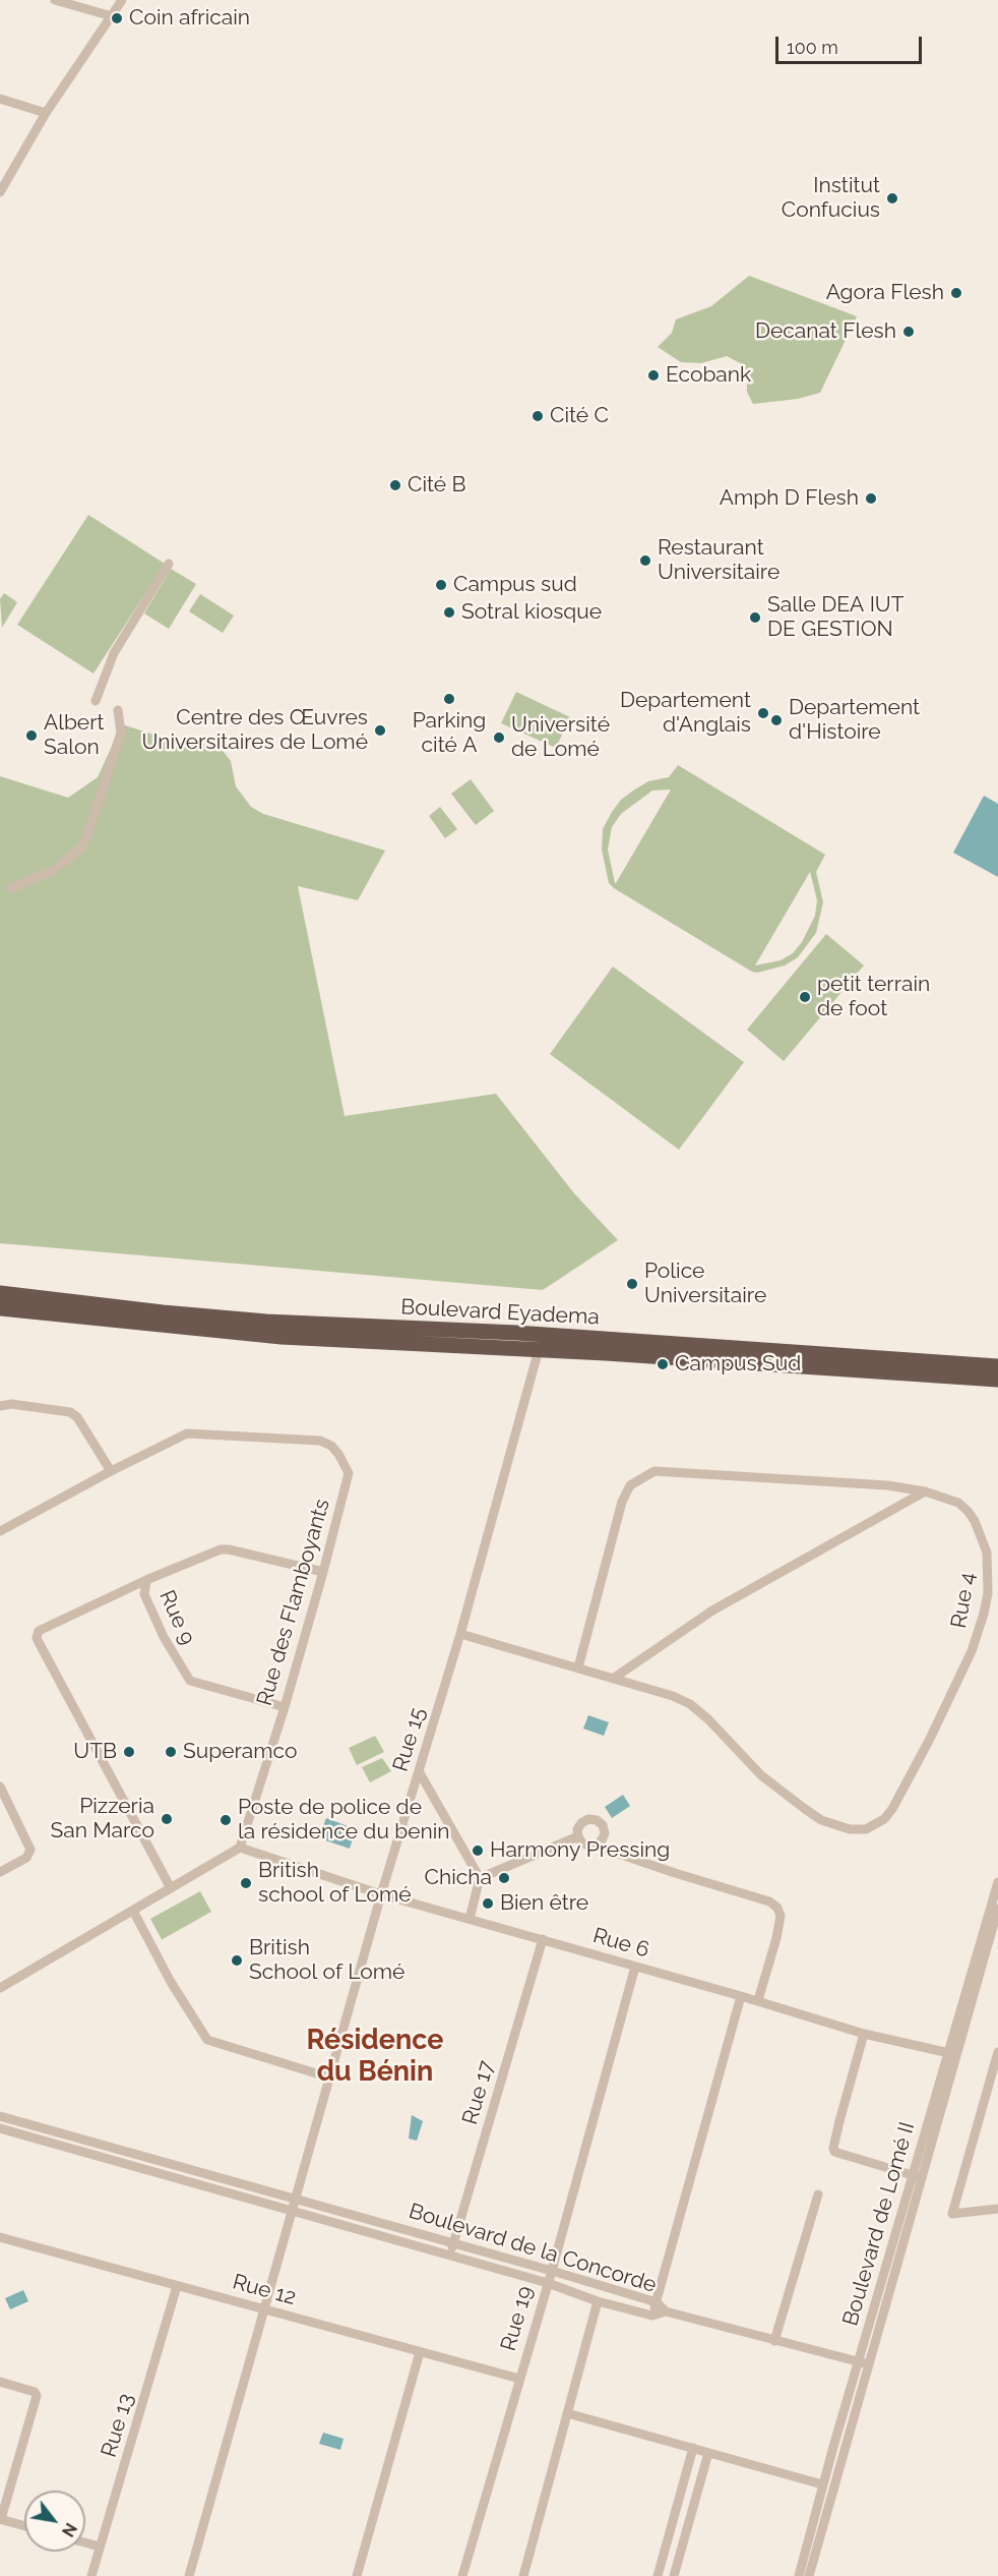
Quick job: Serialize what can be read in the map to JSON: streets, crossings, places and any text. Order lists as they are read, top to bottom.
{
  "streets": {
    "highway": ["Boulevard Eyadema"],
    "street": [
      "Rue 4",
      "Rue des Flamboyants",
      "Rue 9",
      "Rue 15",
      "Rue 6",
      "Rue 17",
      "Boulevard de Lomé II",
      "Boulevard de la Concorde",
      "Rue 12",
      "Rue 19",
      "Rue 13"
    ]
  },
  "crossings": [
    ["Boulevard Eyadema", "Rue 15"],
    ["Rue 4", "Rue 15"],
    ["Rue des Flamboyants", "Rue 9"],
    ["Rue des Flamboyants", "Rue 6"],
    ["Rue 15", "Rue 6"],
    ["Rue 15", "Boulevard de la Concorde"],
    ["Rue 15", "Rue 12"],
    ["Rue 6", "Rue 17"],
    ["Rue 6", "Boulevard de Lomé II"],
    ["Rue 6", "Rue 19"],
    ["Rue 17", "Boulevard de la Concorde"],
    ["Boulevard de la Concorde", "Rue 19"],
    ["Rue 12", "Rue 19"],
    ["Rue 12", "Rue 13"]
  ],
  "districts": ["Résidence du Bénin"],
  "places": [
    "Coin africain",
    "Institut Confucius",
    "Agora Flesh",
    "Decanat Flesh",
    "Ecobank",
    "Cité C",
    "Cité B",
    "Amph D Flesh",
    "Restaurant Universitaire",
    "Campus sud",
    "Sotral kiosque",
    "Salle DEA IUT DE GESTION",
    "Parking cité A",
    "Departement d'Anglais",
    "Departement d'Histoire",
    "Centre des Œuvres Universitaires de Lomé",
    "Albert Salon",
    "Université de Lomé",
    "petit terrain de foot",
    "Police Universitaire",
    "Campus Sud",
    "UTB",
    "Superamco",
    "Pizzeria San Marco",
    "Poste de police de la résidence du benin",
    "Harmony Pressing",
    "Chicha",
    "British school of Lomé",
    "Bien être",
    "British School of Lomé"
  ],
  "scale_bar": "100 m",
  "north": "bottom right"
}
